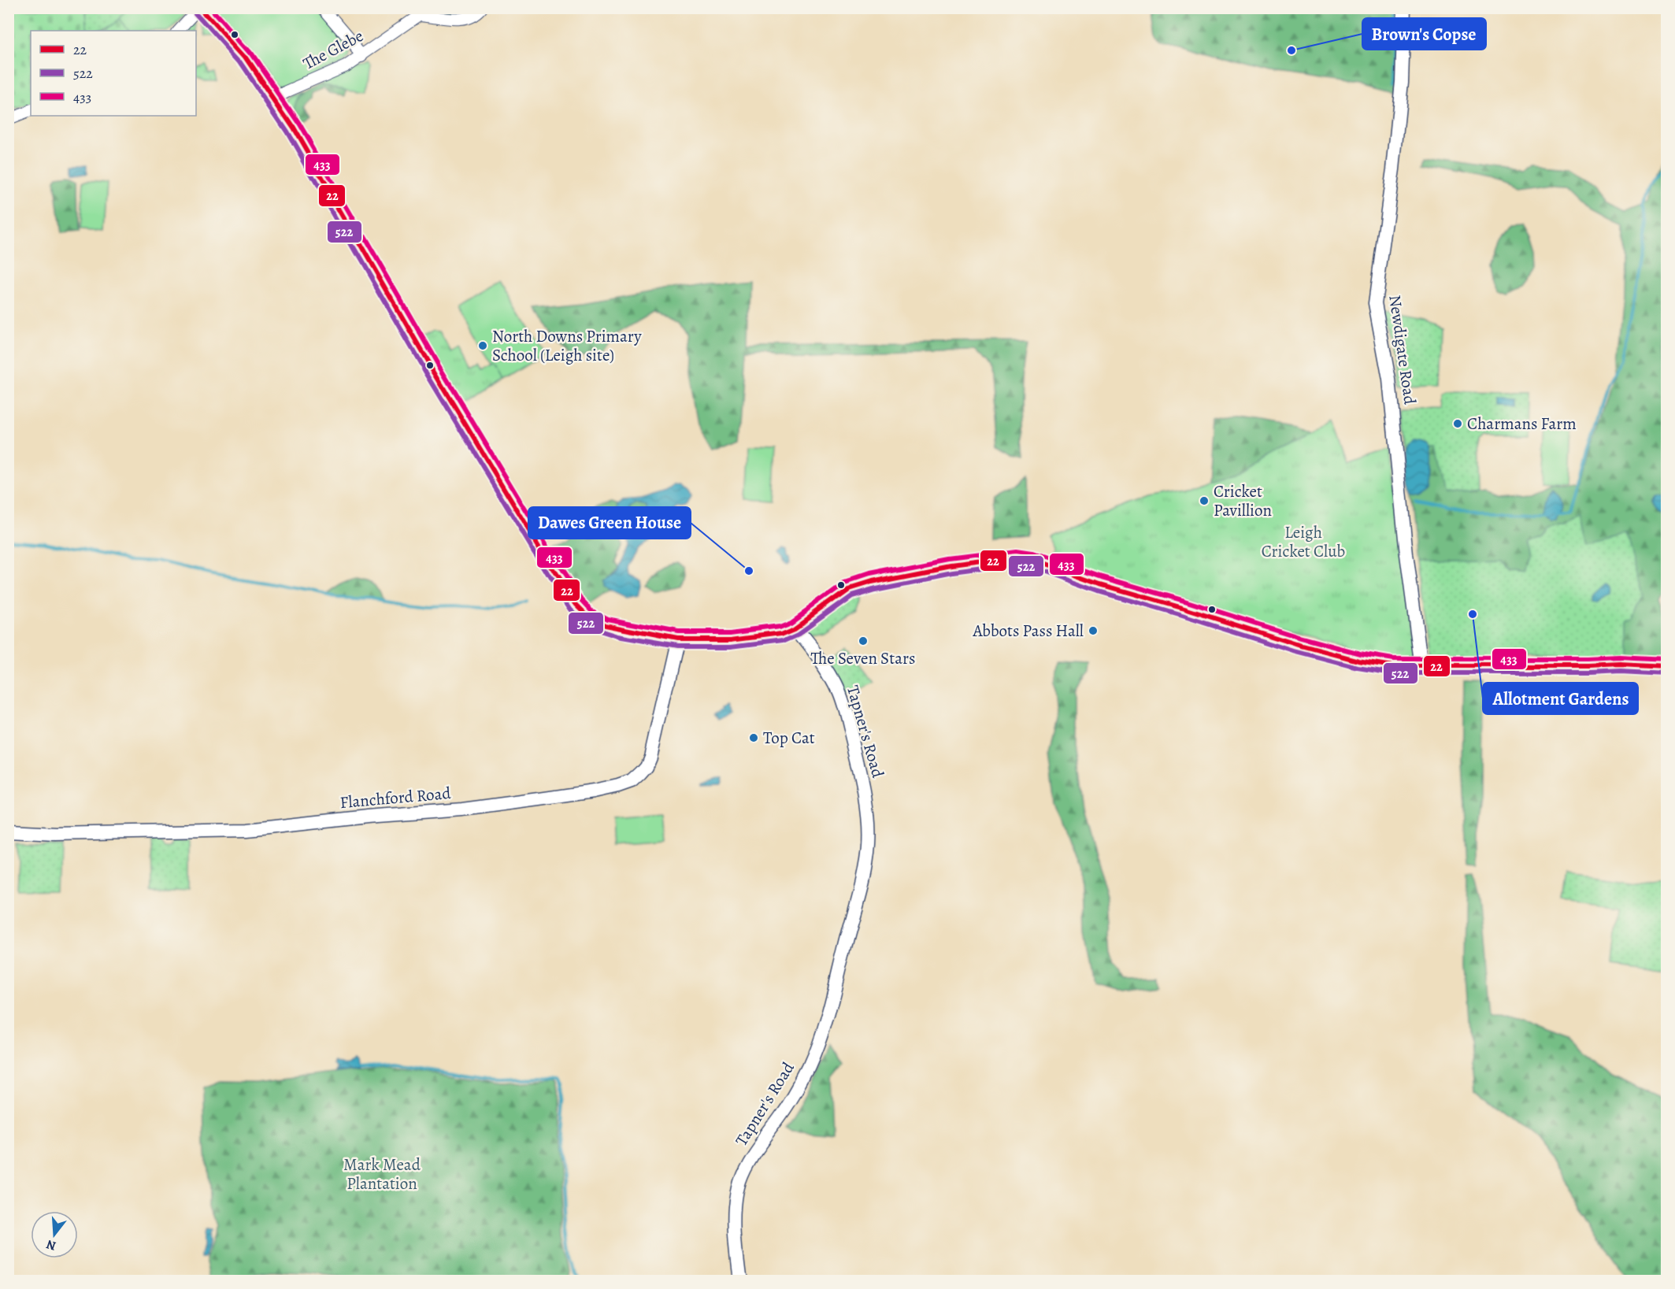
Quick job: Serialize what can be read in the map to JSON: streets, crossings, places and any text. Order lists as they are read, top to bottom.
{
  "streets": {
    "street": [
      "The Glebe",
      "Newdigate Road",
      "Tapner's Road",
      "Flanchford Road"
    ]
  },
  "parks": ["Leigh Cricket Club", "Mark Mead Plantation"],
  "places": [
    "Brown's Copse",
    "North Downs Primary School (Leigh site)",
    "Charmans Farm",
    "Cricket Pavillion",
    "Dawes Green House",
    "Allotment Gardens",
    "Abbots Pass Hall",
    "The Seven Stars",
    "Top Cat"
  ],
  "lines": ["transit line 22", "transit line 433", "transit line 522"],
  "legend": ["22", "522", "433"],
  "north": "bottom"
}
